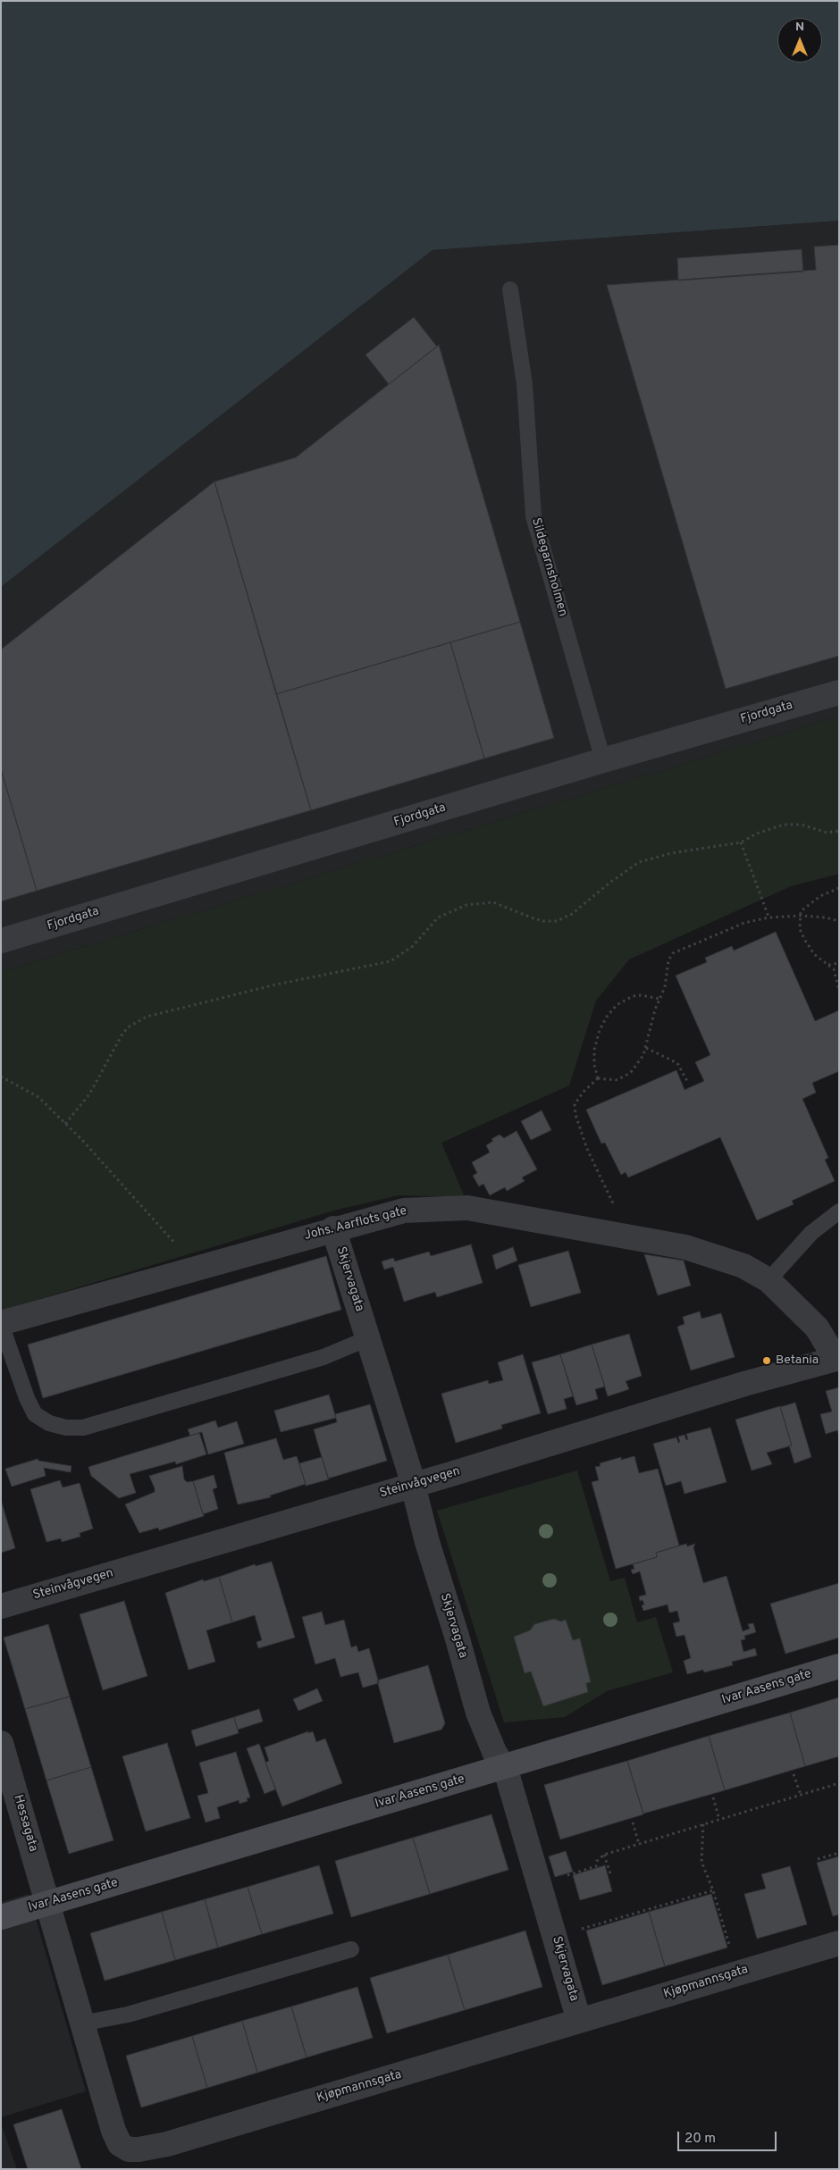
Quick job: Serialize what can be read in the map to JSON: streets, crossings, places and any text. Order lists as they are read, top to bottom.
{
  "streets": {
    "main road": ["Ivar Aasens gate"],
    "street": [
      "Fjordgata",
      "Johs. Aarflots gate",
      "Skjervagata",
      "Steinvågvegen",
      "Hessagata",
      "Kjøpmannsgata"
    ],
    "lane": ["Sildegarnsholmen"]
  },
  "crossings": [
    ["Sildegarnsholmen", "Fjordgata"],
    ["Johs. Aarflots gate", "Skjervagata"],
    ["Johs. Aarflots gate", "Steinvågvegen"],
    ["Skjervagata", "Steinvågvegen"],
    ["Skjervagata", "Ivar Aasens gate"],
    ["Skjervagata", "Kjøpmannsgata"],
    ["Ivar Aasens gate", "Hessagata"],
    ["Ivar Aasens gate", "Kjøpmannsgata"],
    ["Hessagata", "Kjøpmannsgata"]
  ],
  "places": ["Betania"],
  "scale_bar": "20 m",
  "north": "top"
}
